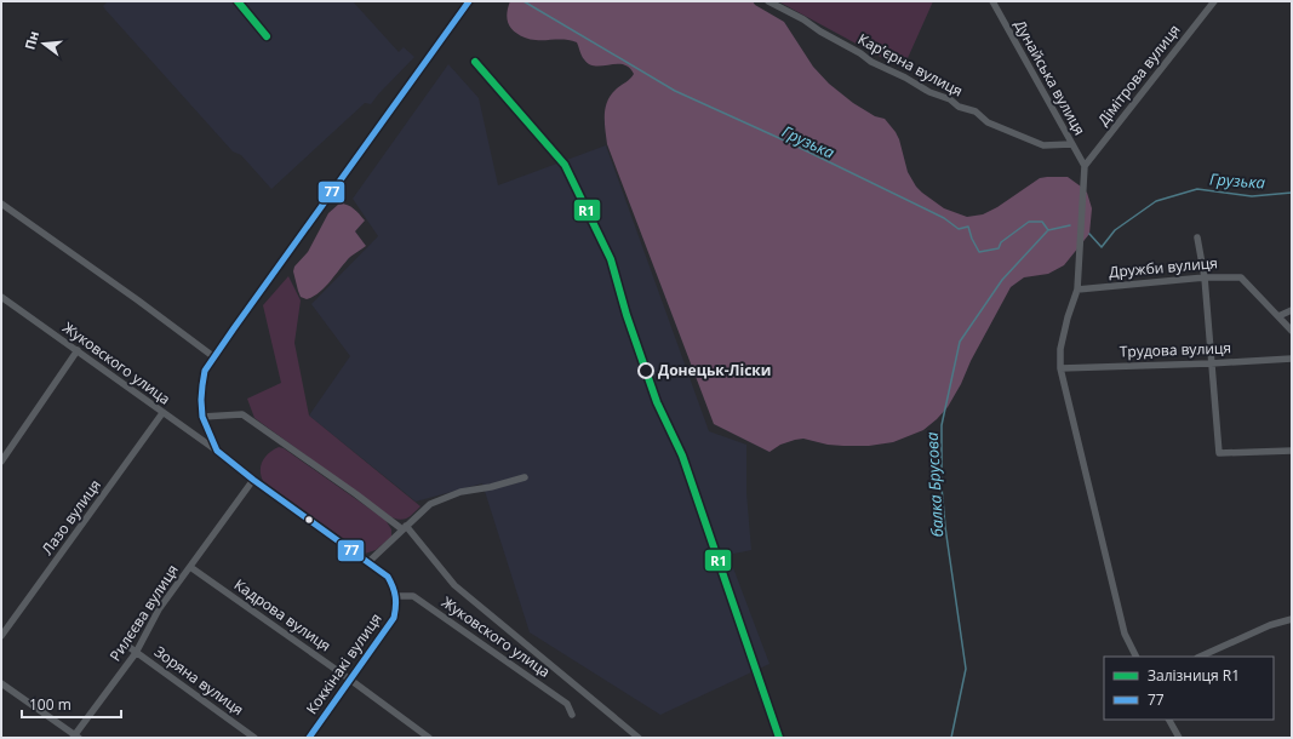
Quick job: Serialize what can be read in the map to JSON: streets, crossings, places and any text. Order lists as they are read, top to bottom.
{
  "streets": {
    "street": [
      "Кар’єрна вулиця",
      "Дімітрова вулиця",
      "Дунайська вулиця",
      "Дружби вулиця",
      "Трудова вулиця",
      "Жуковского улица",
      "Лазо вулиця",
      "Рилєєва вулиця",
      "Кадрова вулиця",
      "Коккінакі вулиця",
      "Зоряна вулиця"
    ]
  },
  "crossings": [
    ["Кар’єрна вулиця", "Дунайська вулиця"],
    ["Дімітрова вулиця", "Дунайська вулиця"],
    ["Жуковского улица", "Лазо вулиця"],
    ["Жуковского улица", "Коккінакі вулиця"],
    ["Рилєєва вулиця", "Кадрова вулиця"],
    ["Рилєєва вулиця", "Зоряна вулиця"],
    ["Кадрова вулиця", "Коккінакі вулиця"]
  ],
  "water": ["Грузька", "балка Брусова"],
  "places": ["Донецьк-Ліски"],
  "lines": ["rail line R1", "transit line 77"],
  "legend": ["Залізниця R1", "77"],
  "scale_bar": "100 m",
  "north": "left"
}
